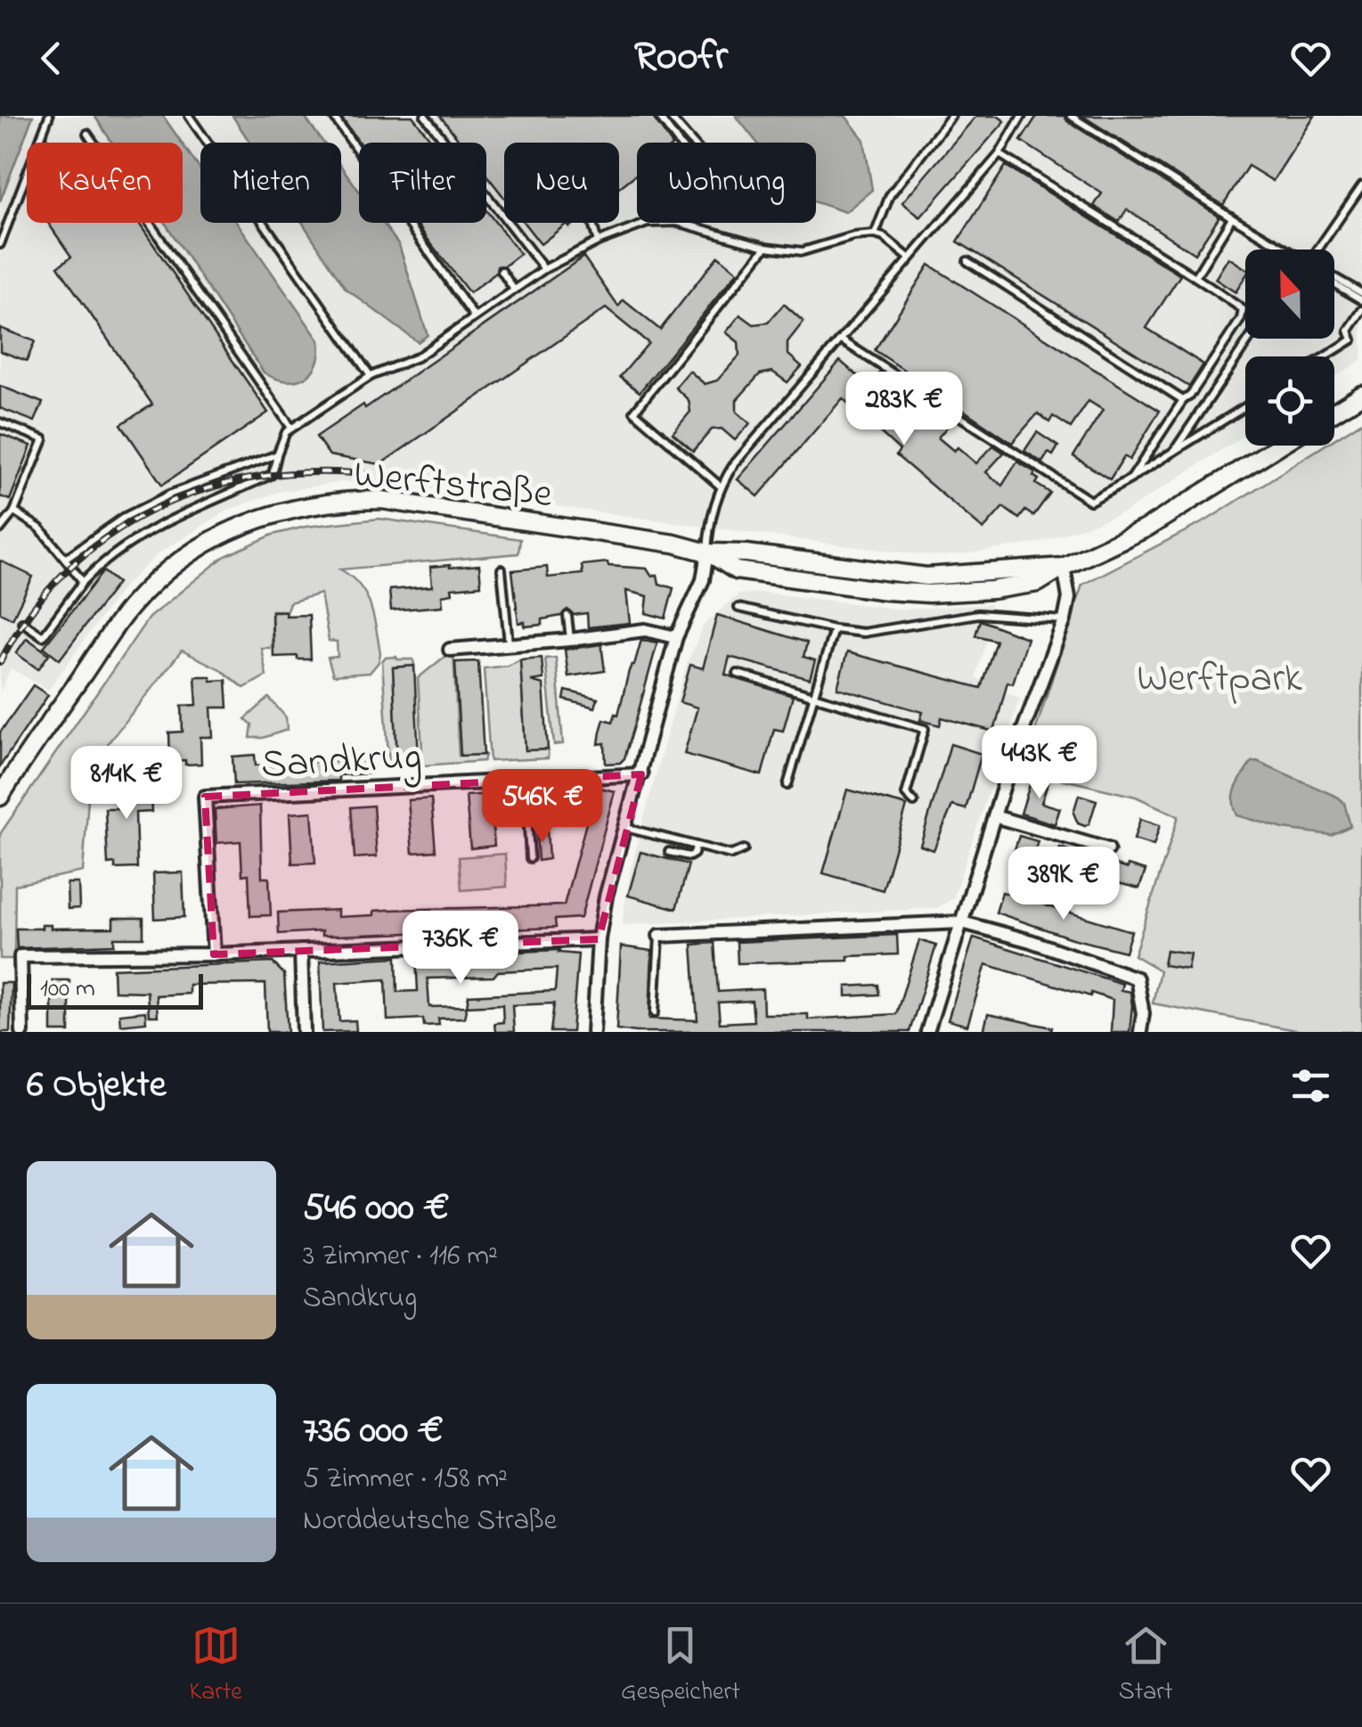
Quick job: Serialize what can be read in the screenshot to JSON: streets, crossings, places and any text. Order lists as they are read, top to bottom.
{
  "streets": {
    "main road": ["Werftstraße"],
    "street": ["Sandkrug"]
  },
  "parks": ["Werftpark"],
  "scale_bar": "100 m",
  "north": "top",
  "page": {
    "header": "Roofr",
    "chip": [
      "Kaufen",
      "Mieten",
      "Filter",
      "Neu",
      "Wohnung"
    ],
    "price": [
      "283K €",
      "443K €",
      "814K €",
      "546K €",
      "389K €",
      "736K €"
    ],
    "scale": "100 m",
    "heading": "6 Objekte",
    "list": [
      {
        "name": "546 000 €",
        "note": "3 Zimmer · 116 m² · Sandkrug"
      },
      {
        "name": "736 000 €",
        "note": "5 Zimmer · 158 m² · Norddeutsche Straße"
      }
    ],
    "tabs": ["Karte", "Gespeichert", "Start"]
  }
}
